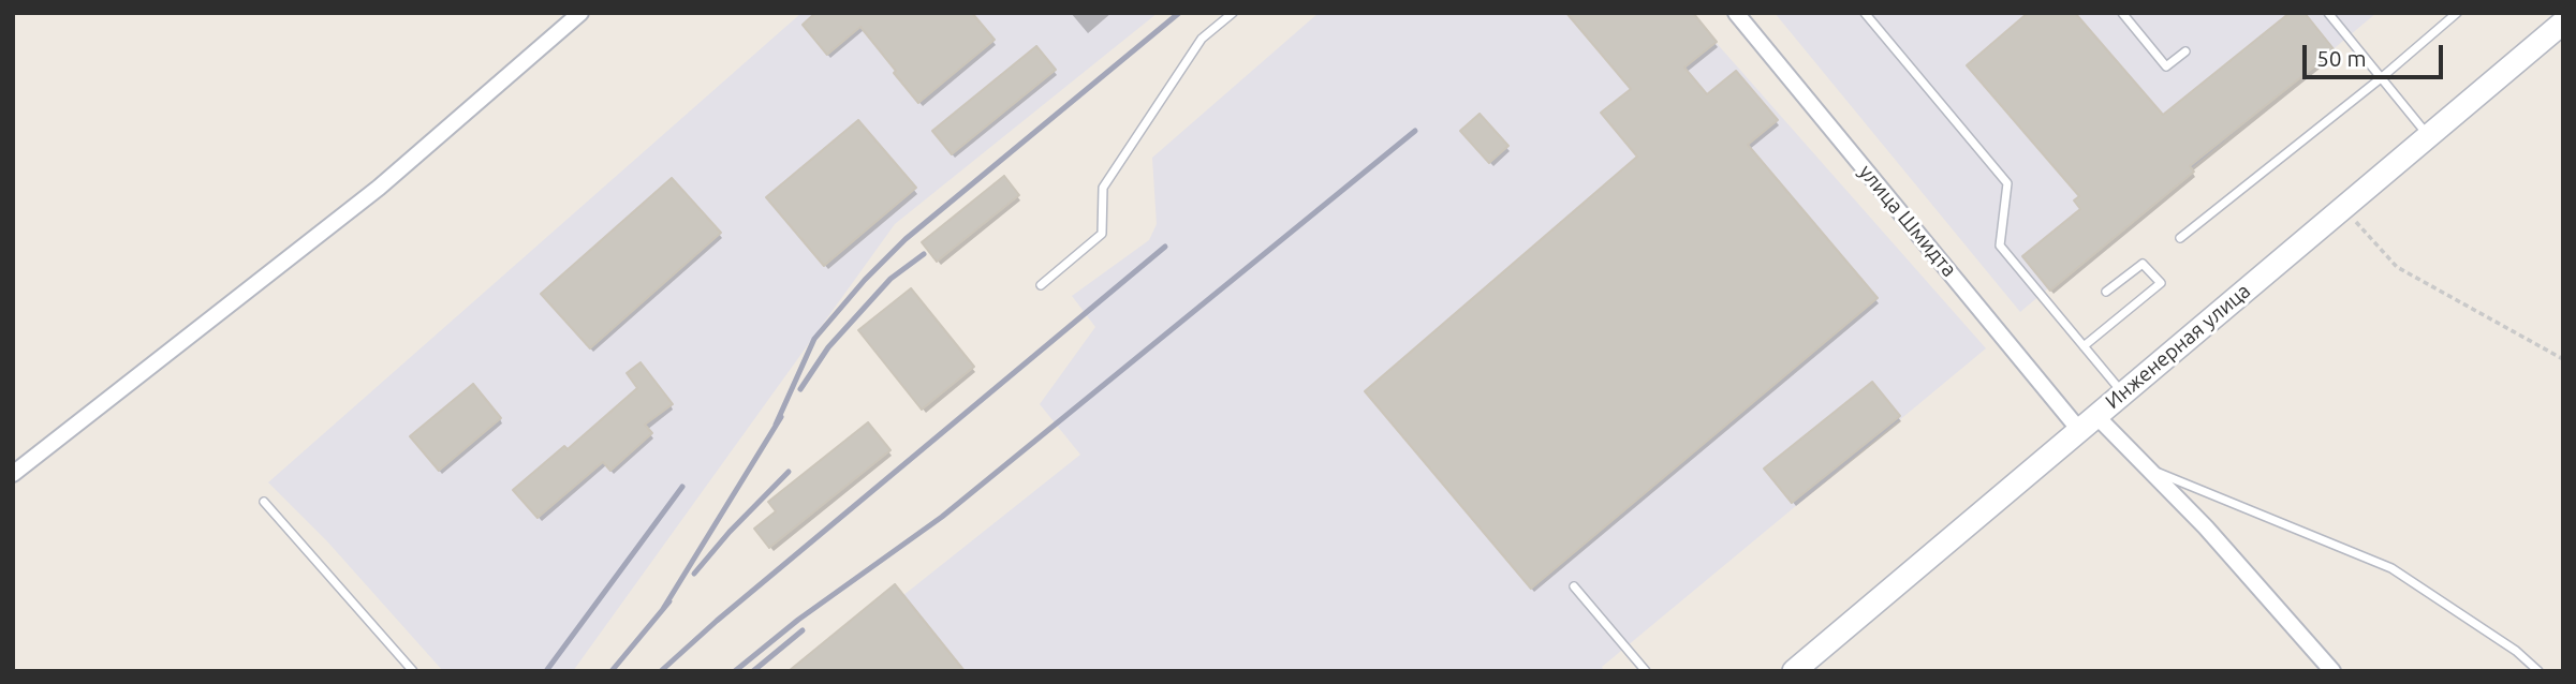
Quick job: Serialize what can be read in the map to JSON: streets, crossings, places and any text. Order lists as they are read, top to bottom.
{
  "streets": {
    "street": ["улица Шмидта", "Инженерная улица"]
  },
  "crossings": [
    ["улица Шмидта", "Инженерная улица"]
  ],
  "scale_bar": "50 m"
}
